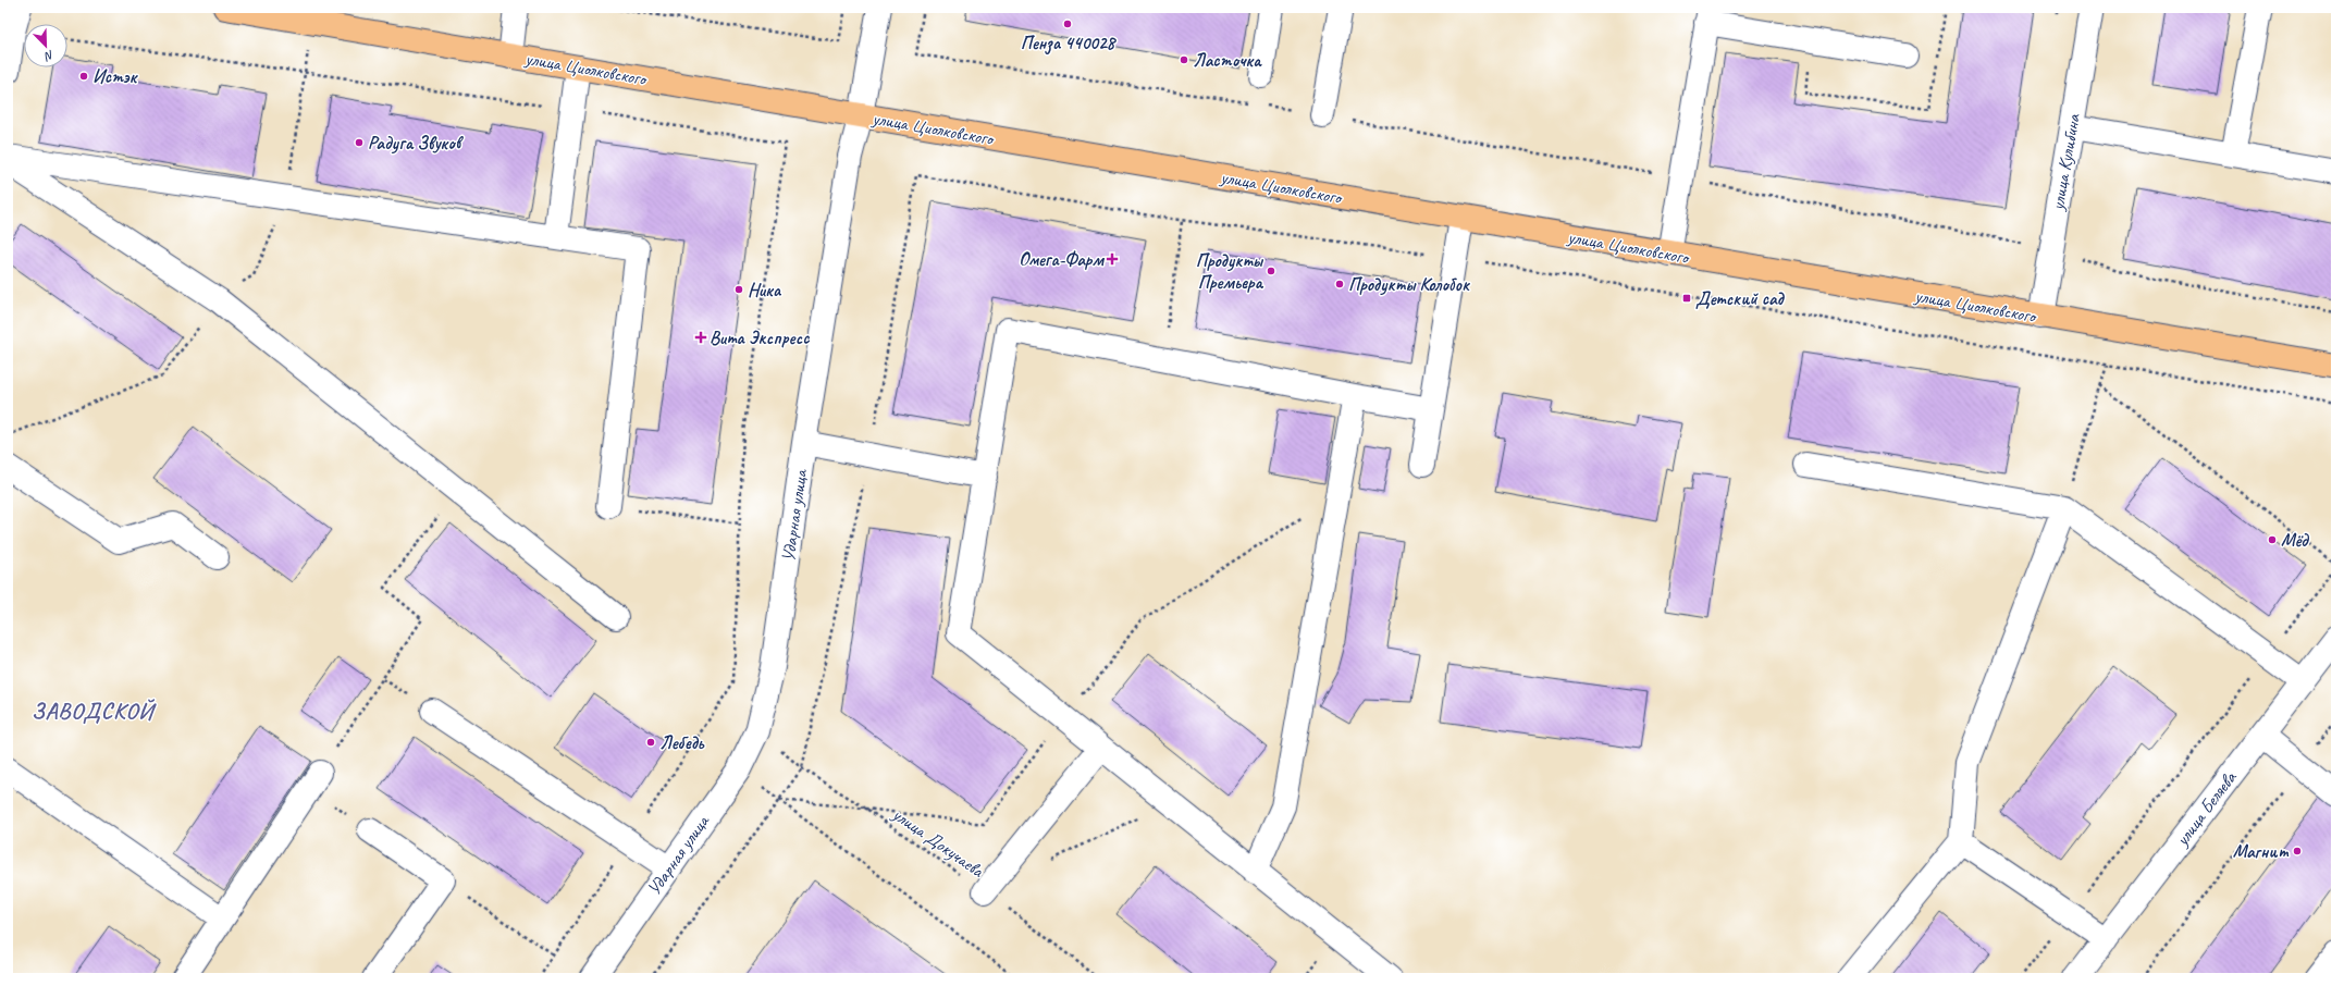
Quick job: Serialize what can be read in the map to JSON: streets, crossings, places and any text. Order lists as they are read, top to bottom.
{
  "streets": {
    "main road": ["улица Циолковского"],
    "street": ["улица Кулибина", "Ударная улица", "улица Беляева"],
    "path": ["улица Докучаева"]
  },
  "crossings": [
    ["улица Циолковского", "улица Кулибина"],
    ["улица Циолковского", "Ударная улица"],
    ["Ударная улица", "улица Докучаева"]
  ],
  "districts": ["ЗАВОДСКОЙ"],
  "places": {
    "other": [
      "Пенза 440028",
      "Ласточка",
      "Истэк",
      "Радуга Звуков",
      "Продукты Премьера",
      "Продукты Колобок",
      "Ника",
      "Мёд",
      "Лебедь",
      "Магнит"
    ],
    "health": ["Омега-Фарм", "Вита Экспресс"],
    "transit": ["Детский сад"]
  },
  "north": "bottom right"
}
